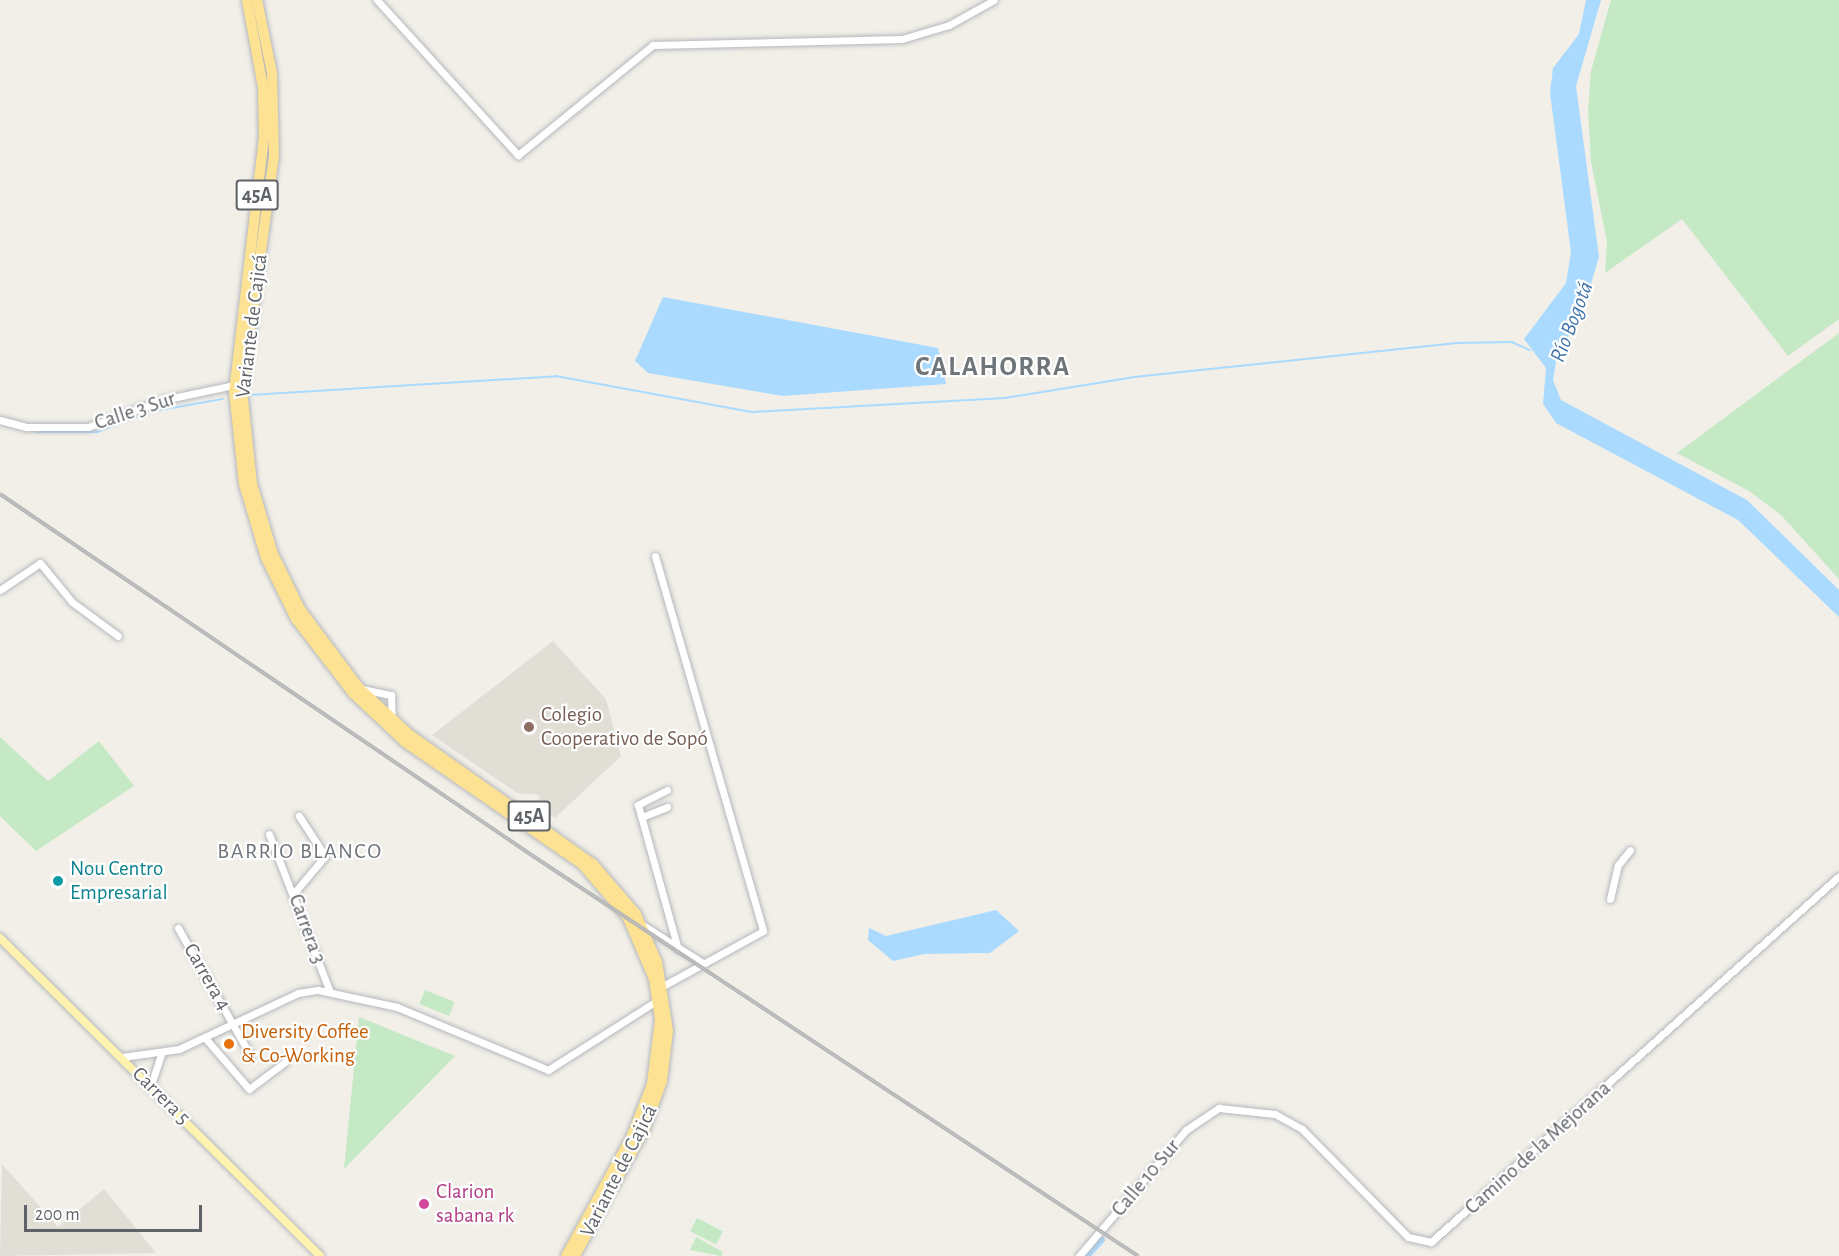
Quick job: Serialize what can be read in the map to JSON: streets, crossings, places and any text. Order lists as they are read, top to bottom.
{
  "streets": {
    "highway": ["45A", "Variante de Cajicá"],
    "main road": ["Carrera 5"],
    "street": [
      "Calle 3 Sur",
      "Carrera 3",
      "Carrera 4",
      "Camino de la Mejorana",
      "Calle 10 Sur"
    ]
  },
  "crossings": [
    ["Variante de Cajicá", "Calle 3 Sur"],
    ["Camino de la Mejorana", "Calle 10 Sur"]
  ],
  "districts": ["CALAHORRA", "BARRIO BLANCO"],
  "water": ["Río Bogotá"],
  "places": [
    "Colegio Cooperativo de Sopó",
    "Nou Centro Empresarial",
    "Diversity Coffee & Co-Working",
    "Clarion sabana rk"
  ],
  "scale_bar": "200 m"
}
